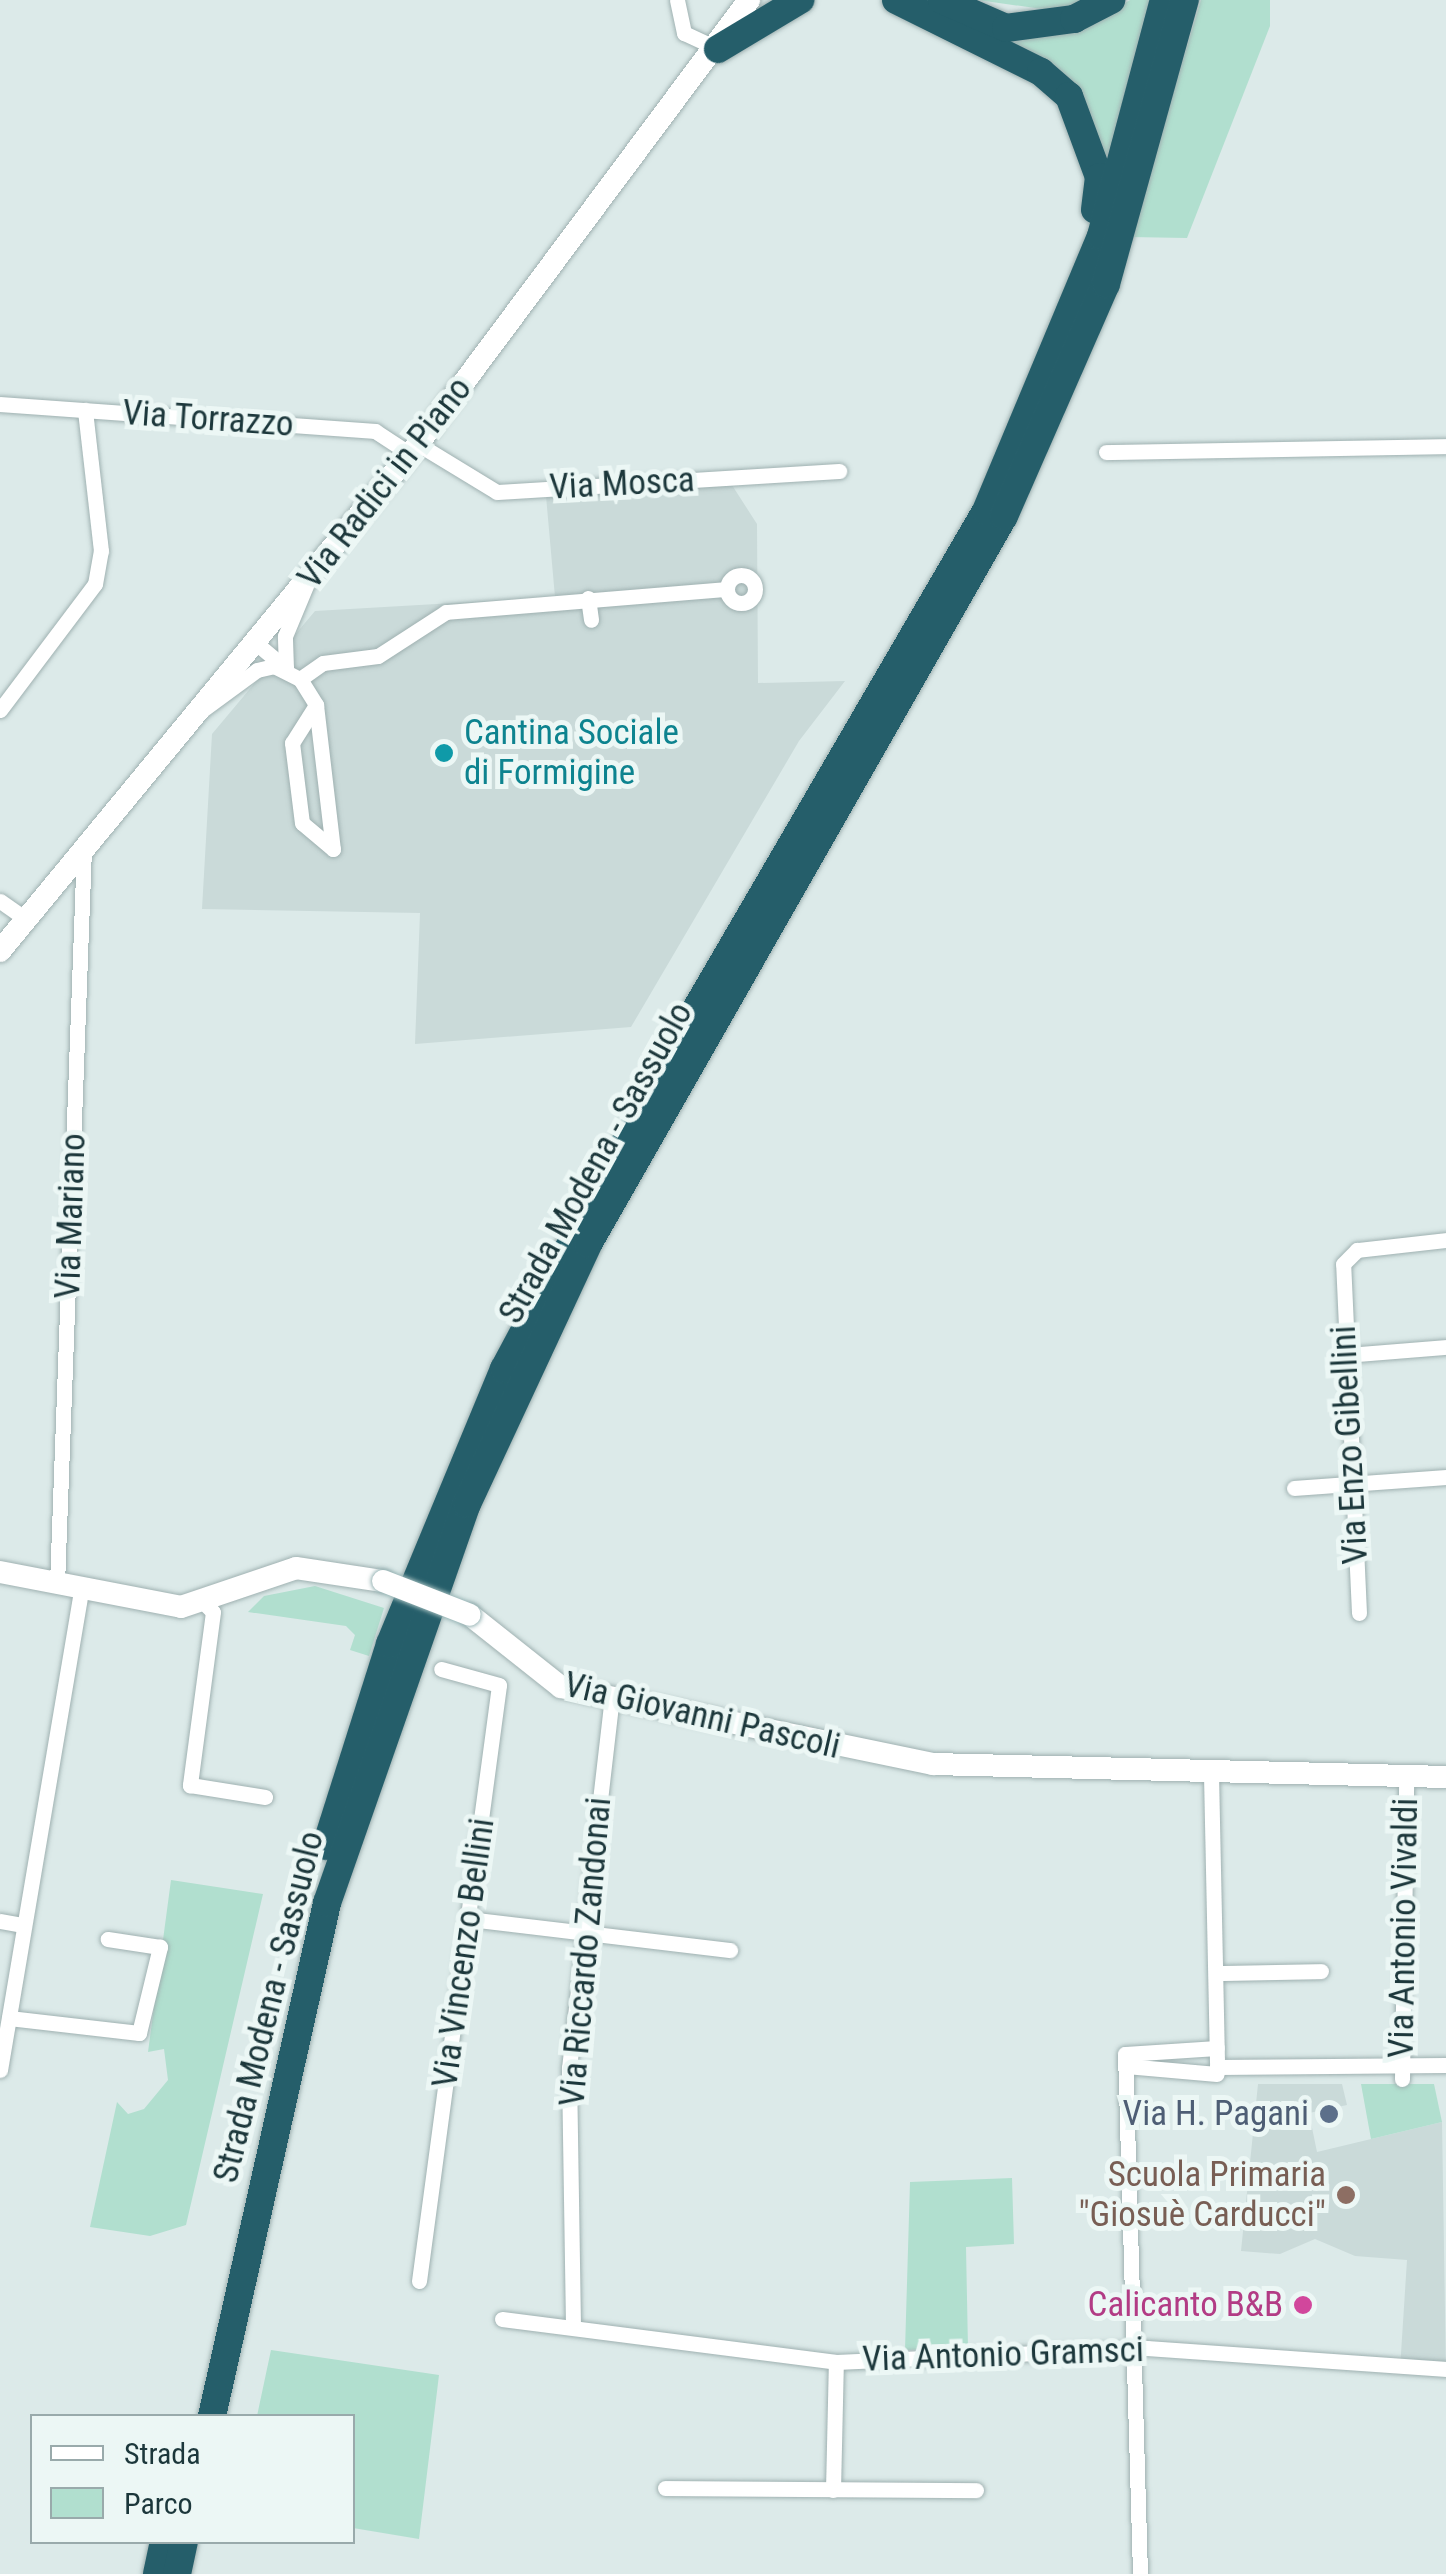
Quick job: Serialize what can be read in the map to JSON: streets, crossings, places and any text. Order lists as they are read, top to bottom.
{
  "streets": {
    "highway": ["Strada Modena - Sassuolo"],
    "street": [
      "Via Torrazzo",
      "Via Radici in Piano",
      "Via Mosca",
      "Via Mariano",
      "Via Enzo Gibellini",
      "Via Giovanni Pascoli",
      "Via Antonio Vivaldi",
      "Via Riccardo Zandonai",
      "Via Vincenzo Bellini",
      "Via Antonio Gramsci"
    ]
  },
  "crossings": [
    ["Via Torrazzo", "Via Radici in Piano"],
    ["Via Torrazzo", "Via Mosca"],
    ["Via Radici in Piano", "Via Mosca"],
    ["Via Radici in Piano", "Via Mariano"],
    ["Via Mariano", "Via Giovanni Pascoli"],
    ["Via Giovanni Pascoli", "Via Antonio Vivaldi"],
    ["Via Giovanni Pascoli", "Via Riccardo Zandonai"],
    ["Via Riccardo Zandonai", "Via Antonio Gramsci"]
  ],
  "places": [
    "Cantina Sociale di Formigine",
    "Via H. Pagani",
    "Scuola Primaria \"Giosuè Carducci\"",
    "Calicanto B&B"
  ],
  "legend": ["Strada", "Parco"]
}
